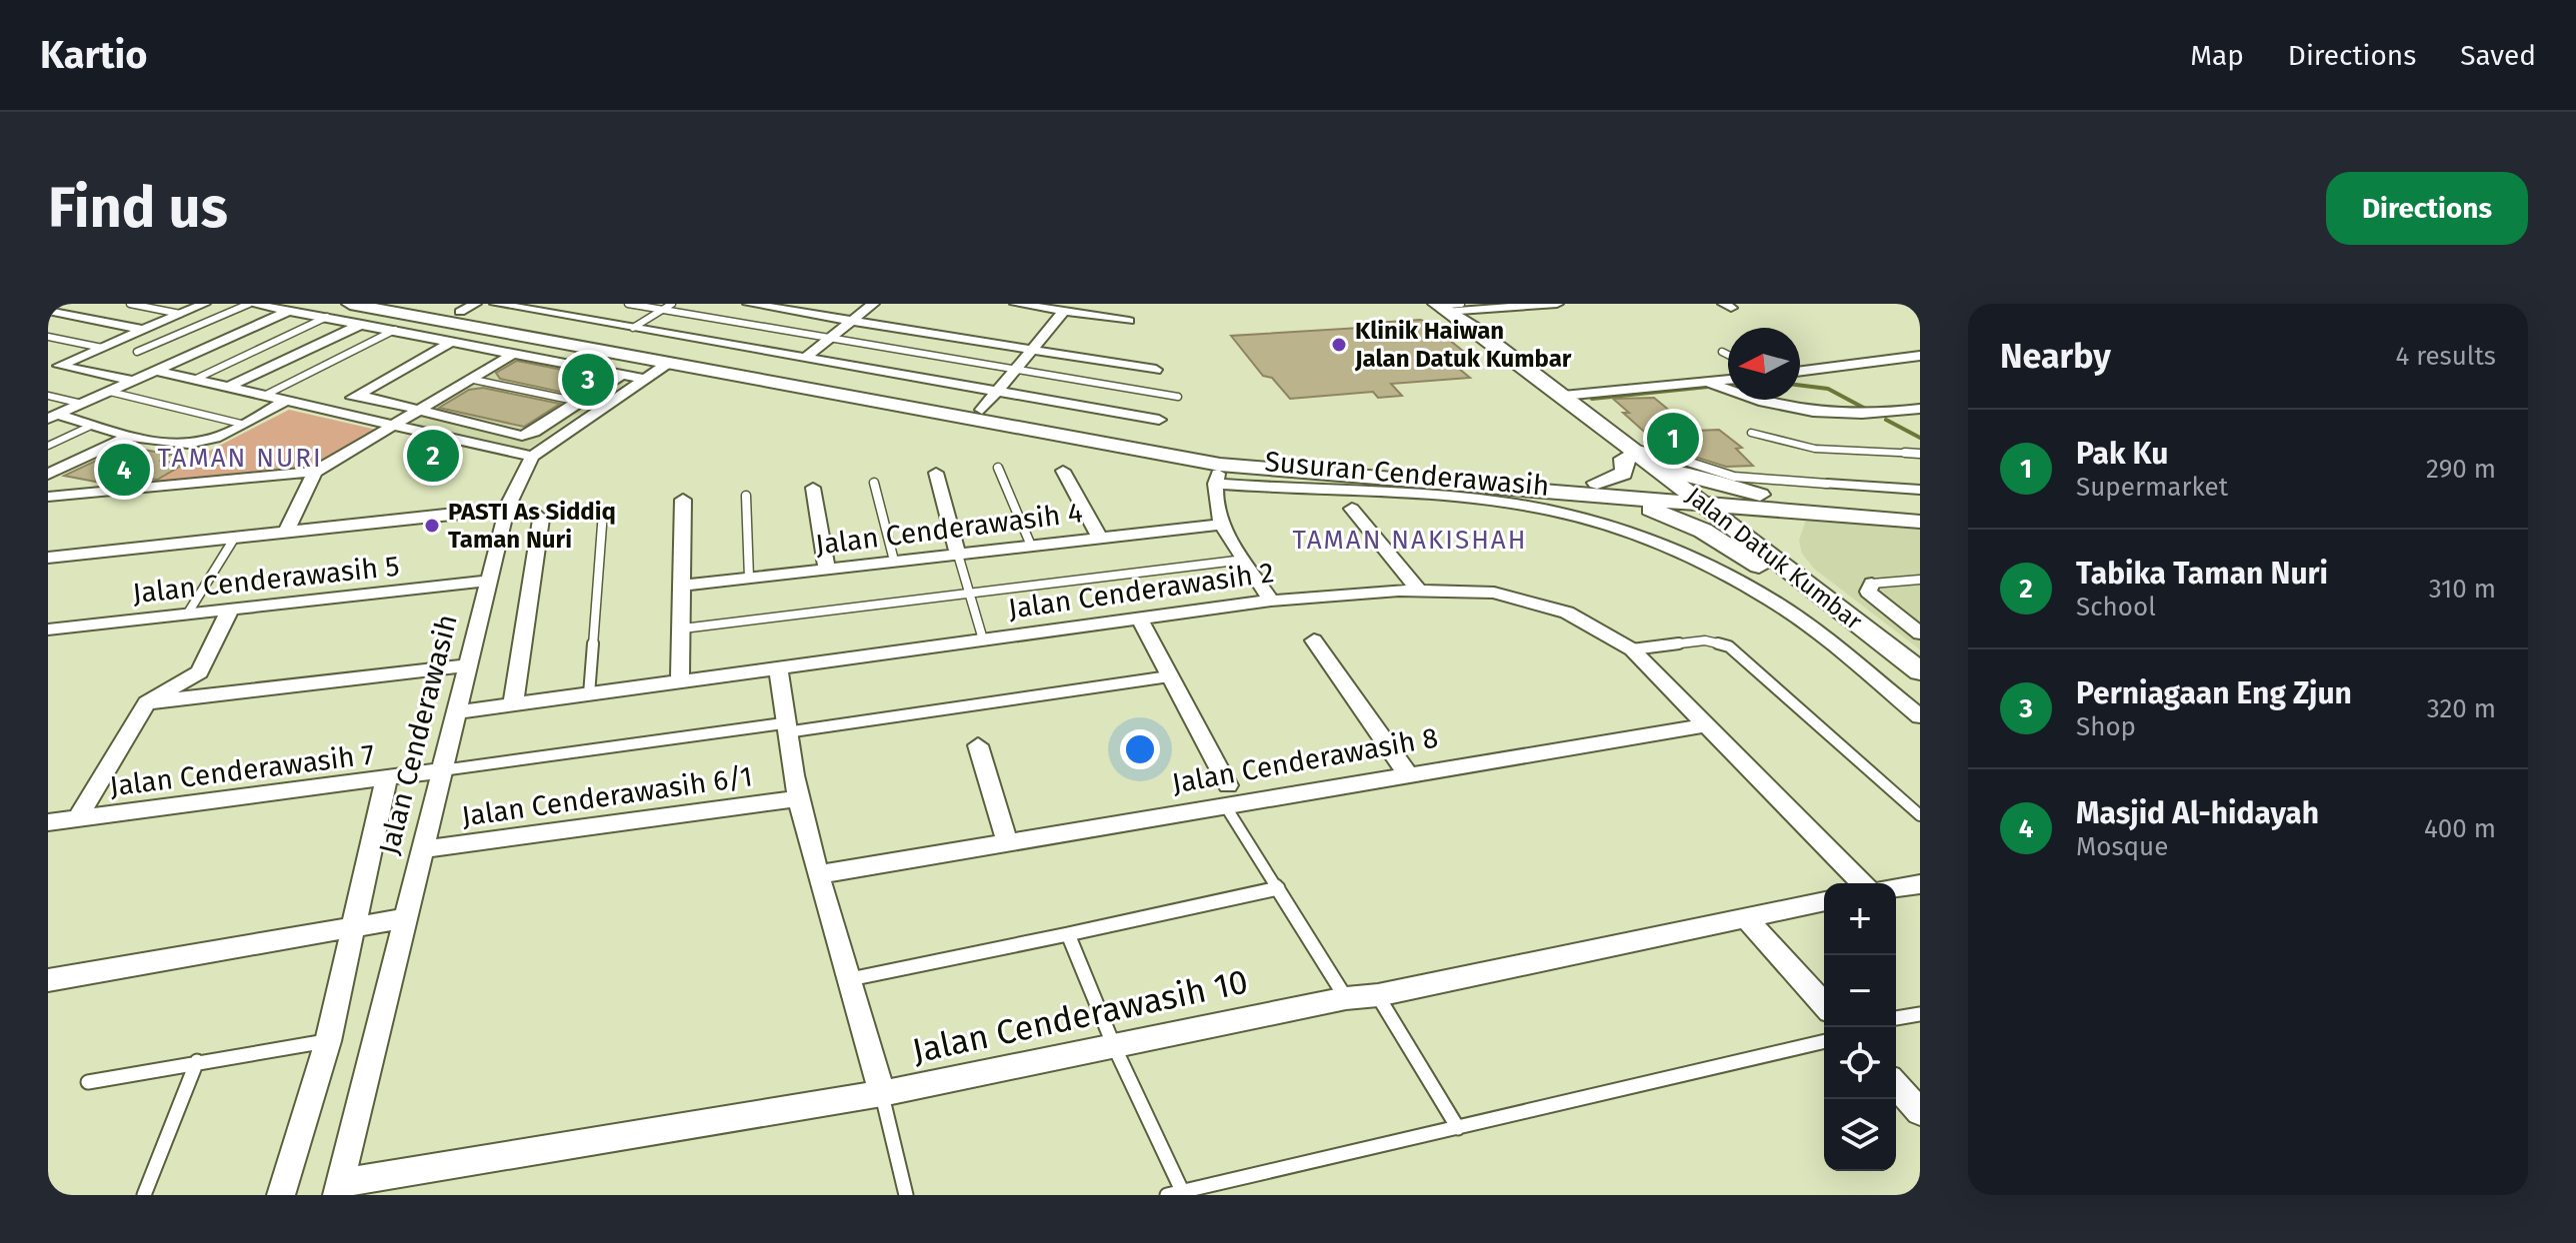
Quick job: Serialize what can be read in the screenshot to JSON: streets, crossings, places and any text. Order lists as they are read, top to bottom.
{
  "streets": {
    "main road": ["Jalan Datuk Kumbar"],
    "street": [
      "Susuran Cenderawasih",
      "Jalan Cenderawasih 4",
      "Jalan Cenderawasih 5",
      "Jalan Cenderawasih 2",
      "Jalan Cenderawasih",
      "Jalan Cenderawasih 8",
      "Jalan Cenderawasih 7",
      "Jalan Cenderawasih 6/1",
      "Jalan Cenderawasih 10"
    ]
  },
  "crossings": [
    ["Jalan Cenderawasih 5", "Jalan Cenderawasih"],
    ["Jalan Cenderawasih 2", "Jalan Cenderawasih"],
    ["Jalan Cenderawasih 2", "Jalan Cenderawasih 8"],
    ["Jalan Cenderawasih", "Jalan Cenderawasih 7"],
    ["Jalan Cenderawasih", "Jalan Cenderawasih 6/1"],
    ["Jalan Cenderawasih", "Jalan Cenderawasih 10"]
  ],
  "districts": ["TAMAN NURI", "TAMAN NAKISHAH"],
  "places": ["Klinik Haiwan Jalan Datuk Kumbar", "PASTI As Siddiq Taman Nuri"],
  "north": "left",
  "page": {
    "header": "Kartio",
    "nav": ["Map", "Directions", "Saved"],
    "buttons": "Directions",
    "title": "Find us",
    "heading": ["Nearby", "4 results"],
    "pins": [
      "3",
      "1",
      "2",
      "4"
    ],
    "list": [
      {
        "mark": "1",
        "name": "Pak Ku",
        "note": "Supermarket",
        "value": "290 m"
      },
      {
        "mark": "2",
        "name": "Tabika Taman Nuri",
        "note": "School",
        "value": "310 m"
      },
      {
        "mark": "3",
        "name": "Perniagaan Eng Zjun",
        "note": "Shop",
        "value": "320 m"
      },
      {
        "mark": "4",
        "name": "Masjid Al-hidayah",
        "note": "Mosque",
        "value": "400 m"
      }
    ],
    "map_buttons": ["+", "−"]
  }
}
